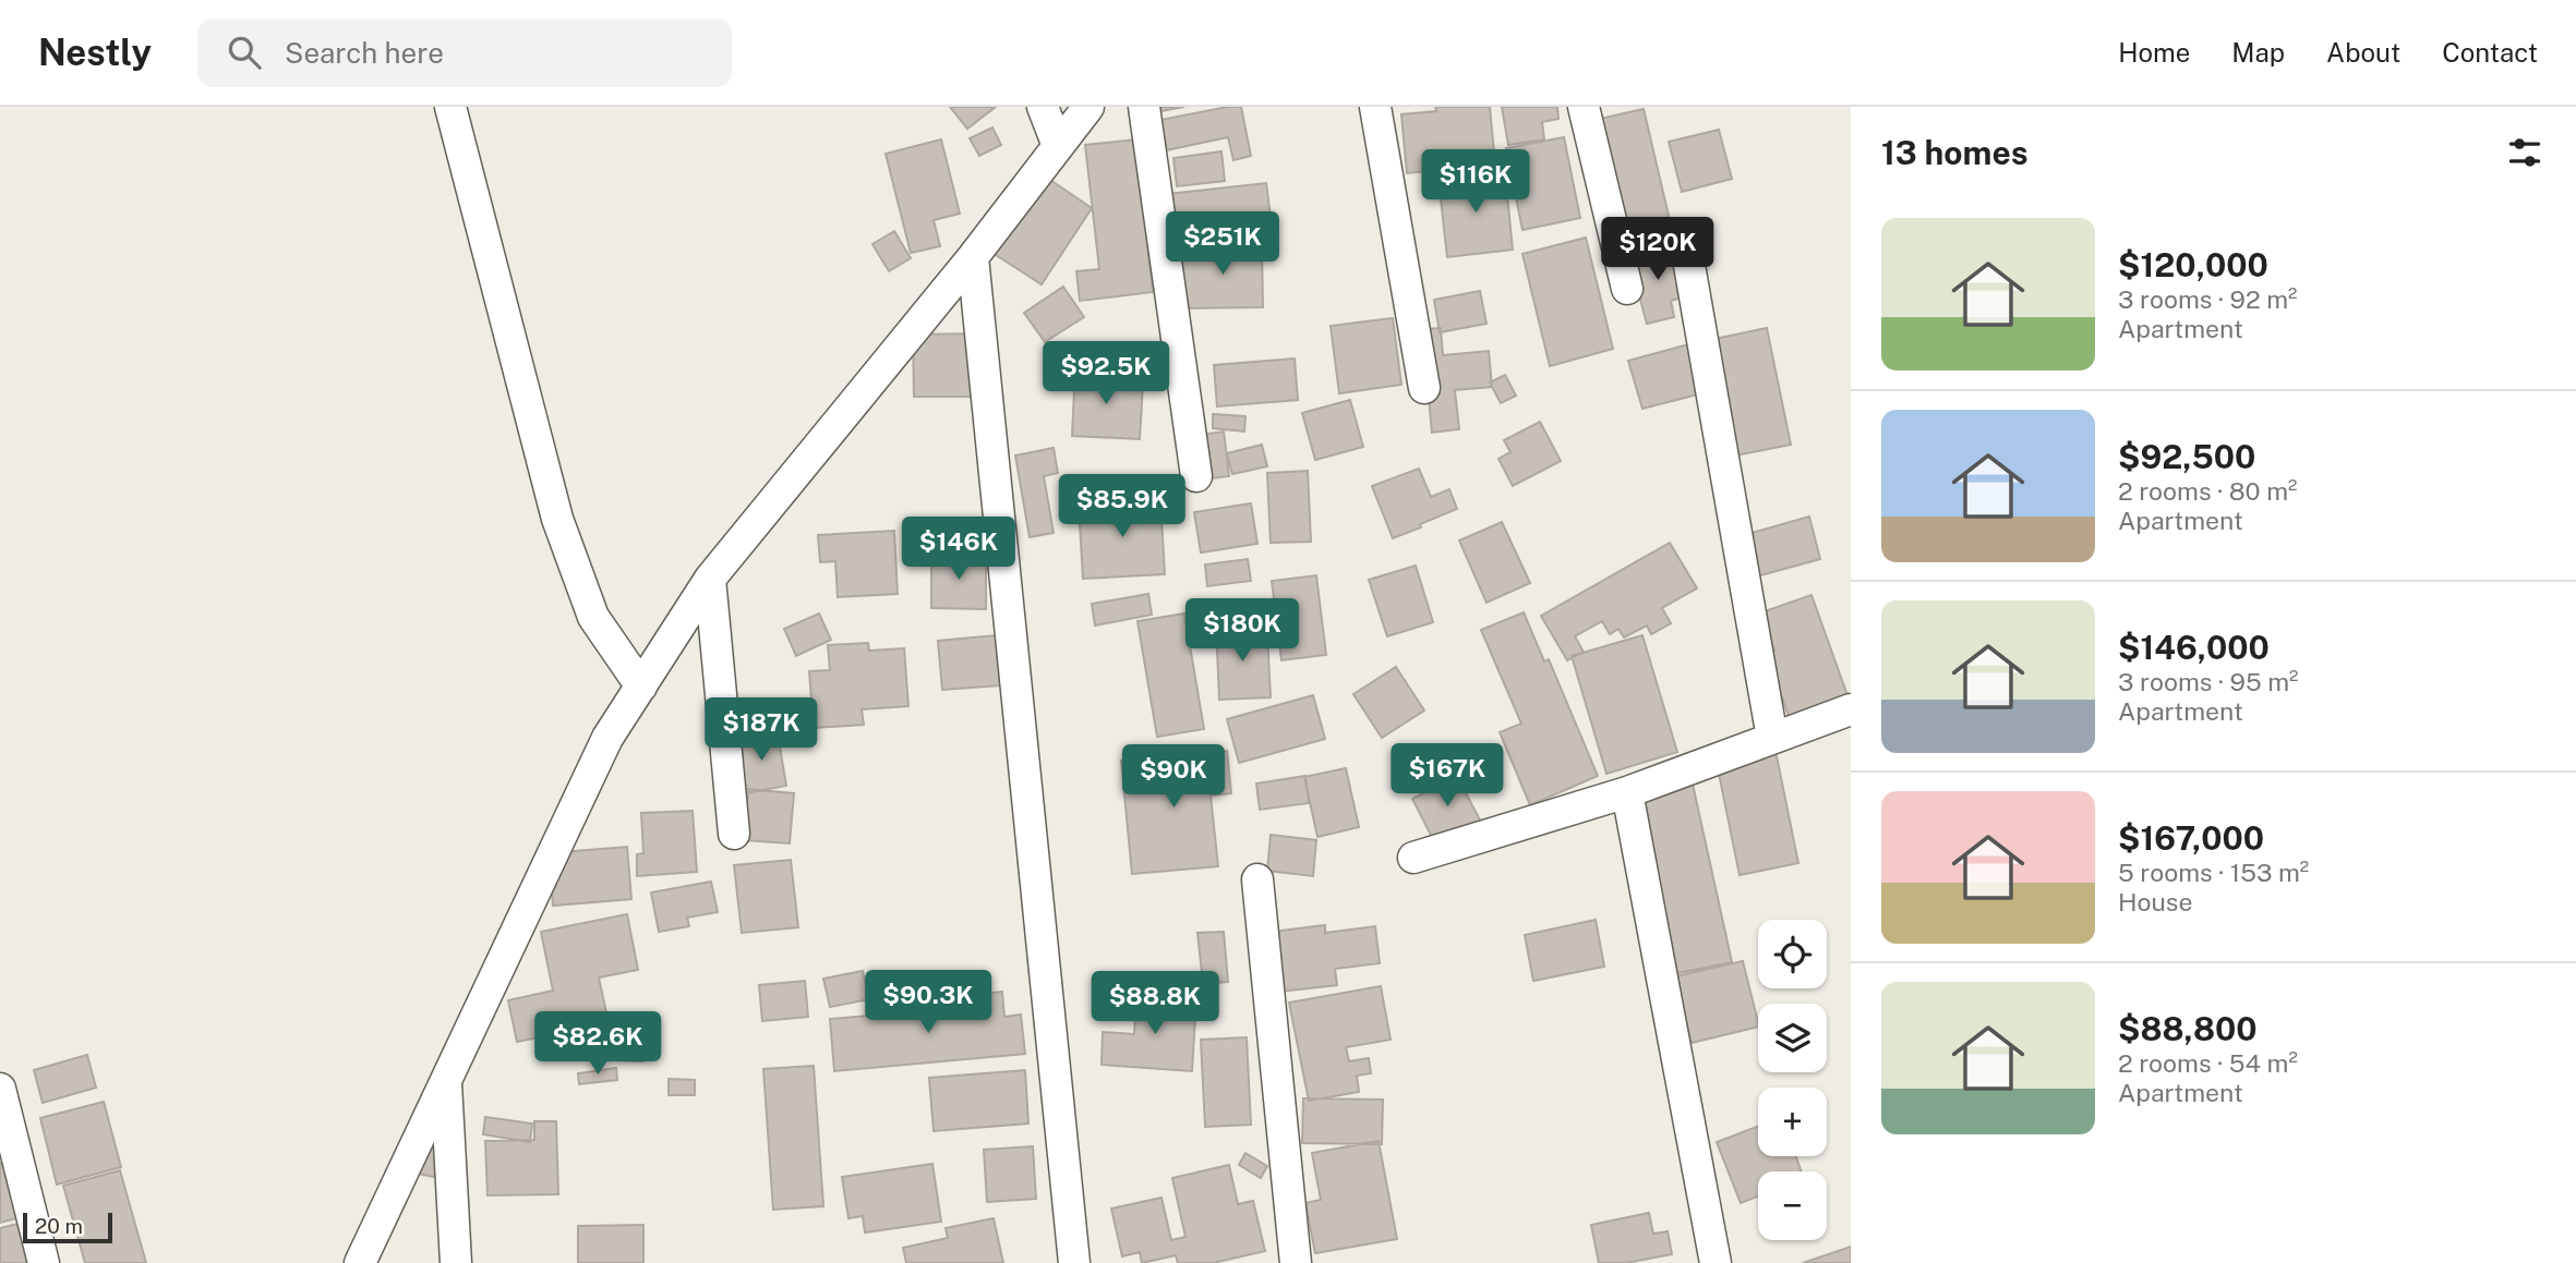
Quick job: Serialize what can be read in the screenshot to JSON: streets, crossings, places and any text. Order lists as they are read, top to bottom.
{
  "scale_bar": "20 m",
  "page": {
    "header": "Nestly",
    "search": "Search here",
    "nav": [
      "Home",
      "Map",
      "About",
      "Contact"
    ],
    "heading": "13 homes",
    "price": [
      "$116K",
      "$251K",
      "$120K",
      "$92.5K",
      "$85.9K",
      "$146K",
      "$180K",
      "$187K",
      "$167K",
      "$90K",
      "$90.3K",
      "$88.8K",
      "$82.6K"
    ],
    "list": [
      {
        "name": "$120,000",
        "note": "3 rooms · 92 m² · Apartment"
      },
      {
        "name": "$92,500",
        "note": "2 rooms · 80 m² · Apartment"
      },
      {
        "name": "$146,000",
        "note": "3 rooms · 95 m² · Apartment"
      },
      {
        "name": "$167,000",
        "note": "5 rooms · 153 m² · House"
      },
      {
        "name": "$88,800",
        "note": "2 rooms · 54 m² · Apartment"
      }
    ],
    "map_buttons": ["+", "−"],
    "scale": "20 m"
  }
}
